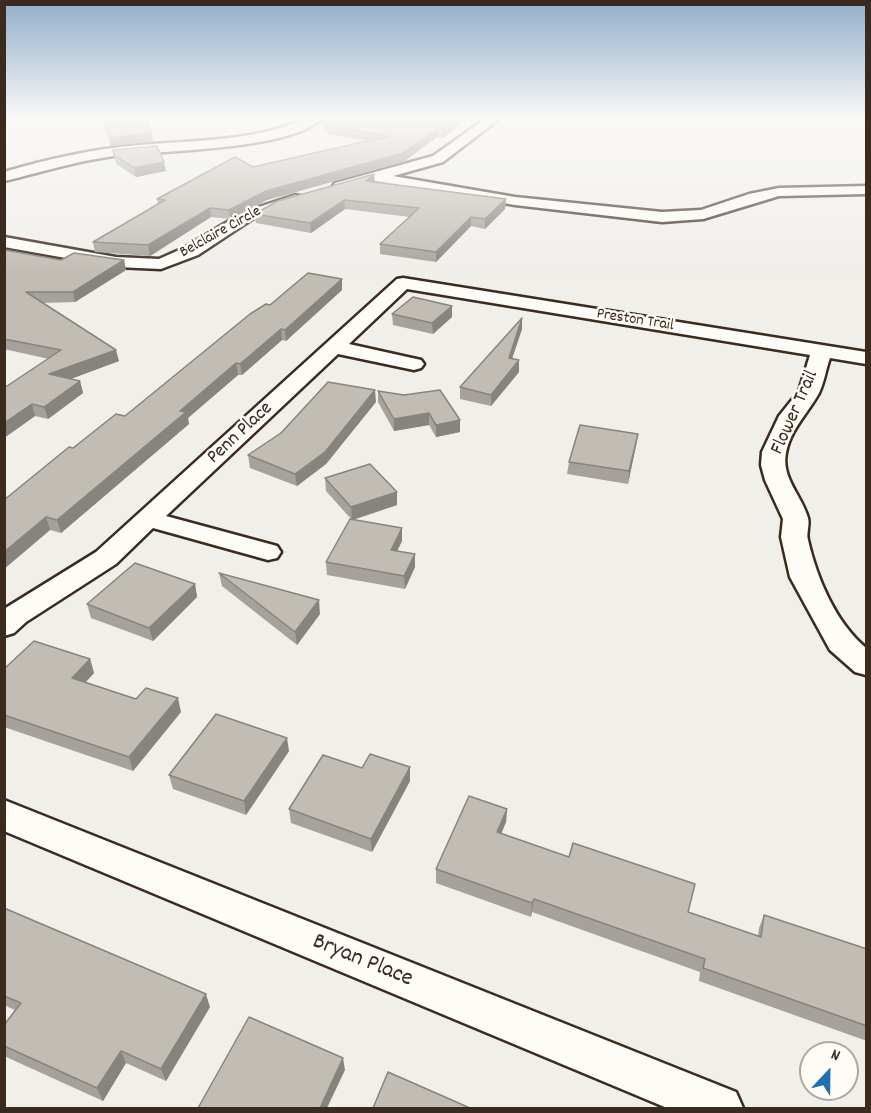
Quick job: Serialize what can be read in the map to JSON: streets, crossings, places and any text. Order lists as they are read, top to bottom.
{
  "streets": {
    "street": [
      "Belclaire Circle",
      "Preston Trail",
      "Flower Trail",
      "Penn Place",
      "Bryan Place"
    ]
  },
  "crossings": [
    ["Preston Trail", "Flower Trail"],
    ["Preston Trail", "Penn Place"]
  ],
  "north": "top"
}
